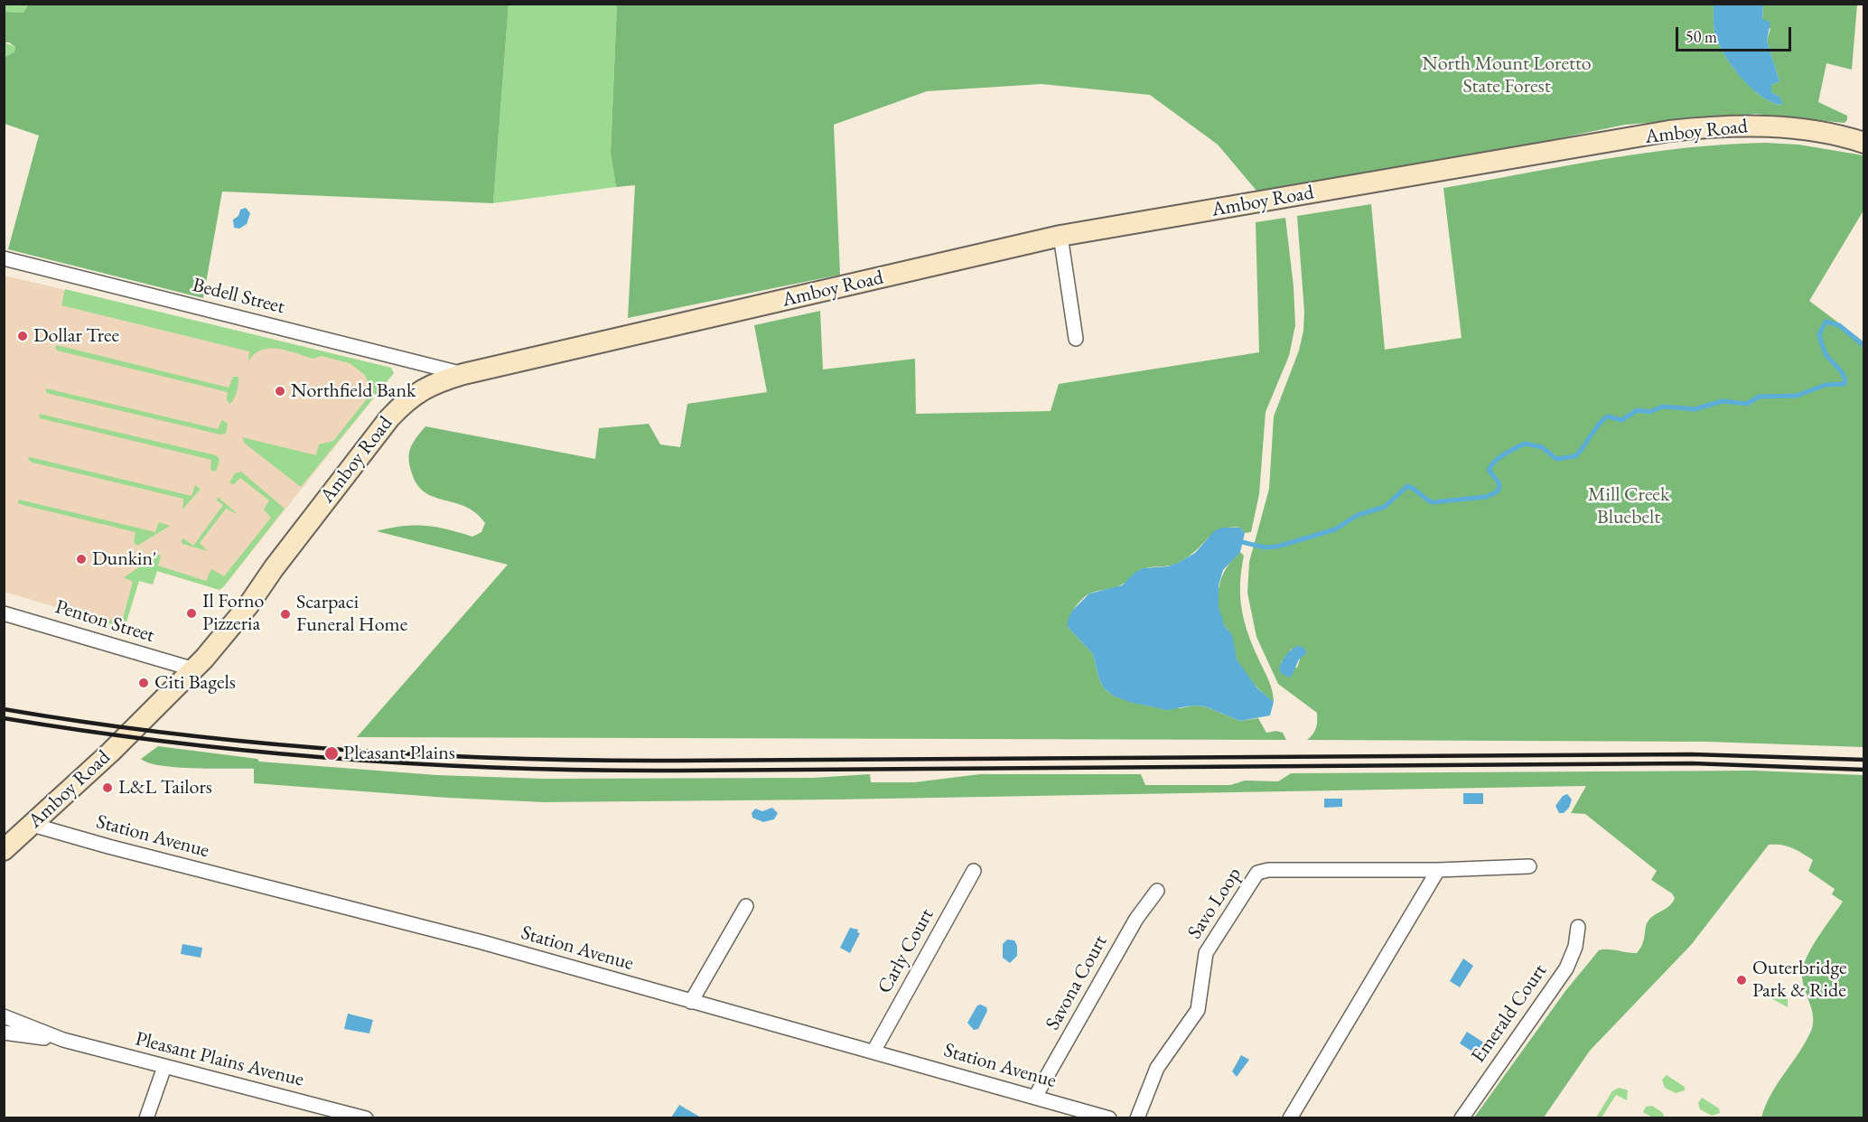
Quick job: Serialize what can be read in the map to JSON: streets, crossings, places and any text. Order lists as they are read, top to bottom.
{
  "streets": {
    "main road": ["Amboy Road"],
    "street": [
      "Bedell Street",
      "Penton Street",
      "Station Avenue",
      "Savo Loop",
      "Carly Court",
      "Savona Court",
      "Emerald Court",
      "Pleasant Plains Avenue"
    ]
  },
  "crossings": [
    ["Amboy Road", "Bedell Street"],
    ["Amboy Road", "Penton Street"],
    ["Amboy Road", "Station Avenue"],
    ["Station Avenue", "Carly Court"],
    ["Station Avenue", "Savona Court"]
  ],
  "parks": ["North Mount Loretto State Forest", "Mill Creek Bluebelt"],
  "places": [
    "Dollar Tree",
    "Northfield Bank",
    "Dunkin'",
    "Il Forno Pizzeria",
    "Scarpaci Funeral Home",
    "Citi Bagels",
    "Pleasant Plains",
    "L&L Tailors",
    "Outerbridge Park & Ride"
  ],
  "scale_bar": "50 m"
}
